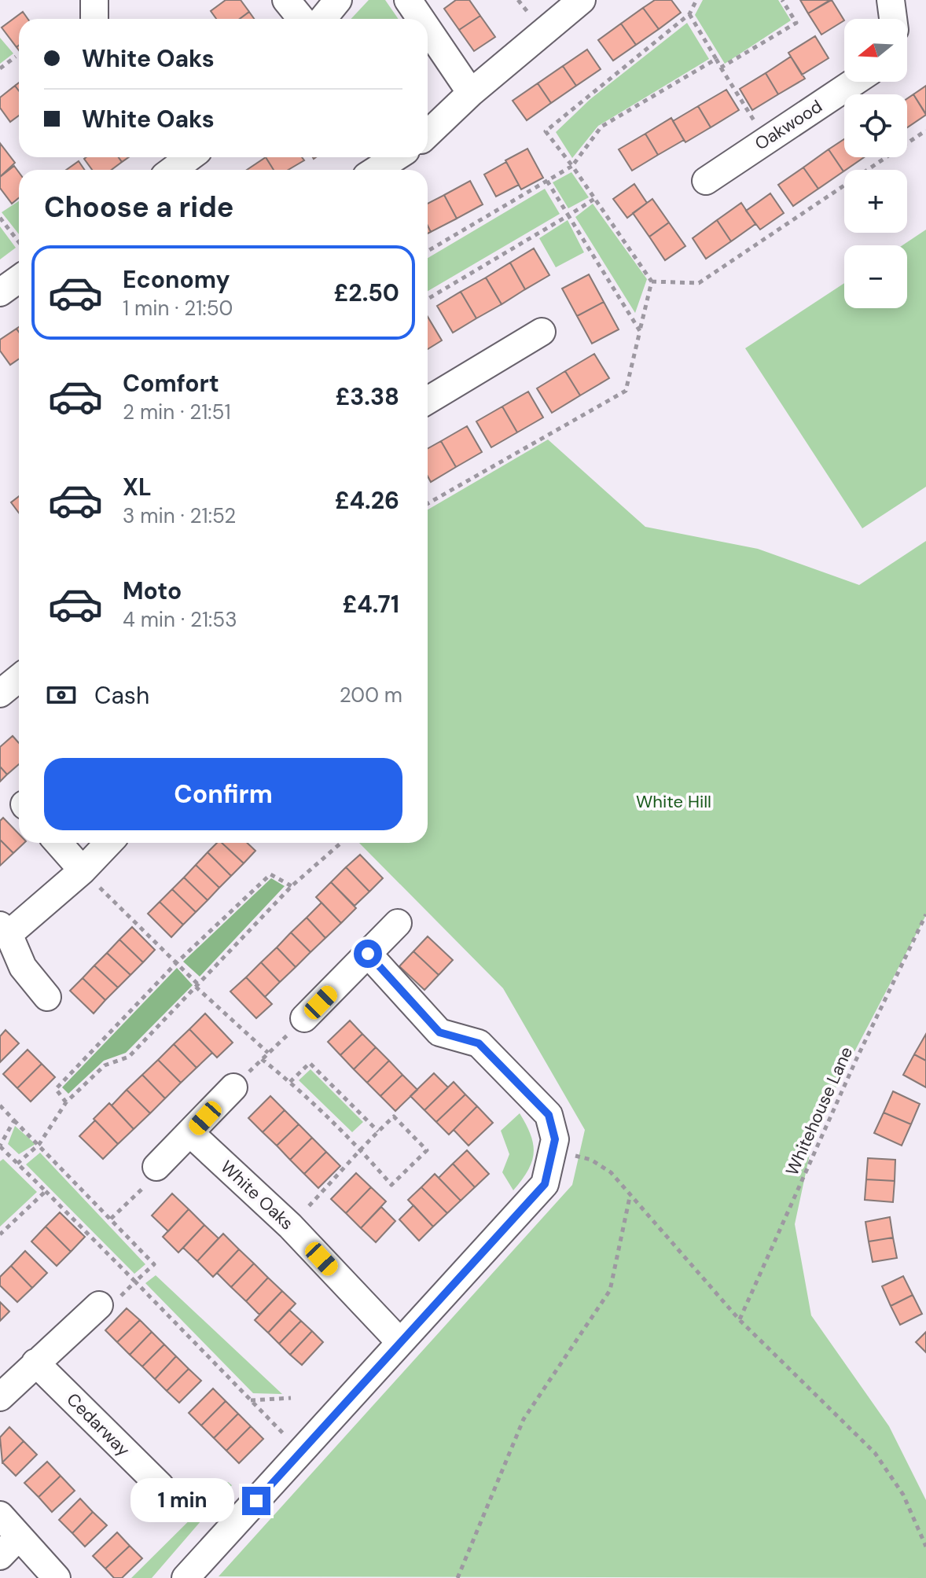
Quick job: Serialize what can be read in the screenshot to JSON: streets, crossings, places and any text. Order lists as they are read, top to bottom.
{
  "streets": {
    "street": ["Oakwood", "White Oaks", "Cedarway"],
    "path": ["Whitehouse Lane"]
  },
  "parks": ["White Hill"],
  "north": "left",
  "page": {
    "map_buttons": ["+", "−"],
    "banner": ["White Oaks", "White Oaks"],
    "heading": "Choose a ride",
    "list": [
      {
        "name": "Economy",
        "note": "1 min · 21:50",
        "value": "£2.50"
      },
      {
        "name": "Comfort",
        "note": "2 min · 21:51",
        "value": "£3.38"
      },
      {
        "name": "XL",
        "note": "3 min · 21:52",
        "value": "£4.26"
      },
      {
        "name": "Moto",
        "note": "4 min · 21:53",
        "value": "£4.71"
      }
    ],
    "pay": ["Cash", "200 m"],
    "buttons": "Confirm",
    "bubble": "1 min"
  }
}
